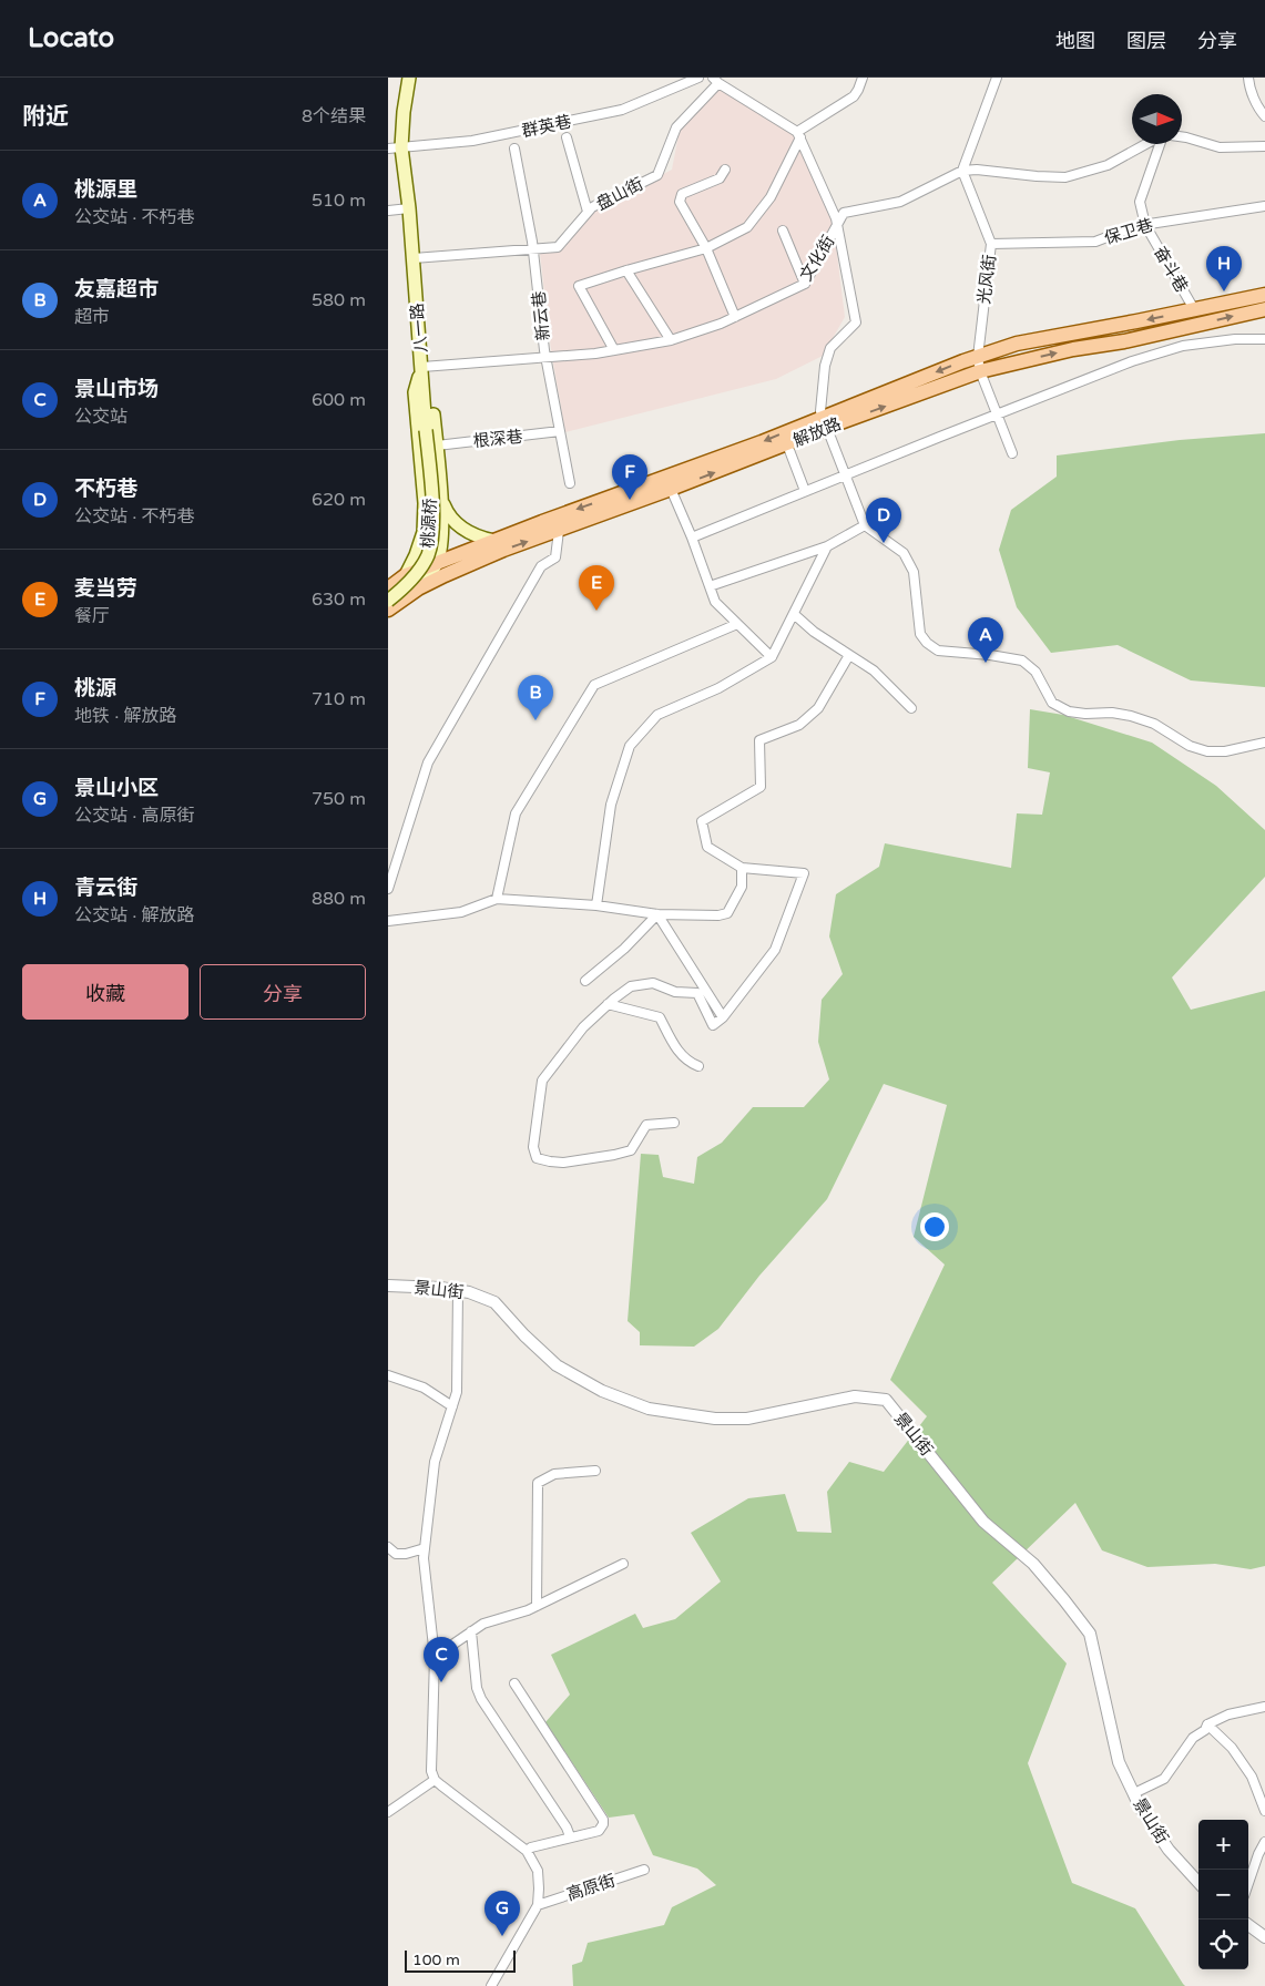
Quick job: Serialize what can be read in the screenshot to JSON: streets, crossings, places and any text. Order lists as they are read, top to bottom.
{
  "streets": {
    "main road": ["八一路", "解放路", "桃源桥"],
    "street": [
      "群英巷",
      "盘山街",
      "保卫巷",
      "文化街",
      "奋斗巷",
      "光风街",
      "新云巷",
      "根深巷",
      "景山街",
      "高原街"
    ]
  },
  "crossings": [
    ["群英巷", "八一路"],
    ["盘山街", "新云巷"],
    ["盘山街", "八一路"],
    ["保卫巷", "奋斗巷"],
    ["保卫巷", "光风街"],
    ["文化街", "光风街"],
    ["文化街", "新云巷"],
    ["文化街", "八一路"],
    ["文化街", "桃源桥"],
    ["奋斗巷", "解放路"],
    ["光风街", "解放路"],
    ["新云巷", "根深巷"],
    ["八一路", "解放路"],
    ["八一路", "桃源桥"]
  ],
  "scale_bar": "100 m",
  "north": "right",
  "page": {
    "header": "Locato",
    "nav": ["地图", "图层", "分享"],
    "heading": ["附近", "8个结果"],
    "list": [
      {
        "mark": "A",
        "name": "桃源里",
        "note": "公交站 · 不朽巷",
        "value": "510 m"
      },
      {
        "mark": "B",
        "name": "友嘉超市",
        "note": "超市",
        "value": "580 m"
      },
      {
        "mark": "C",
        "name": "景山市场",
        "note": "公交站",
        "value": "600 m"
      },
      {
        "mark": "D",
        "name": "不朽巷",
        "note": "公交站 · 不朽巷",
        "value": "620 m"
      },
      {
        "mark": "E",
        "name": "麦当劳",
        "note": "餐厅",
        "value": "630 m"
      },
      {
        "mark": "F",
        "name": "桃源",
        "note": "地铁 · 解放路",
        "value": "710 m"
      },
      {
        "mark": "G",
        "name": "景山小区",
        "note": "公交站 · 高原街",
        "value": "750 m"
      },
      {
        "mark": "H",
        "name": "青云街",
        "note": "公交站 · 解放路",
        "value": "880 m"
      }
    ],
    "pins": [
      "H",
      "F",
      "D",
      "E",
      "A",
      "B",
      "C",
      "G"
    ],
    "buttons": ["收藏", "分享"],
    "map_buttons": ["+", "−"],
    "scale": "100 m"
  }
}
